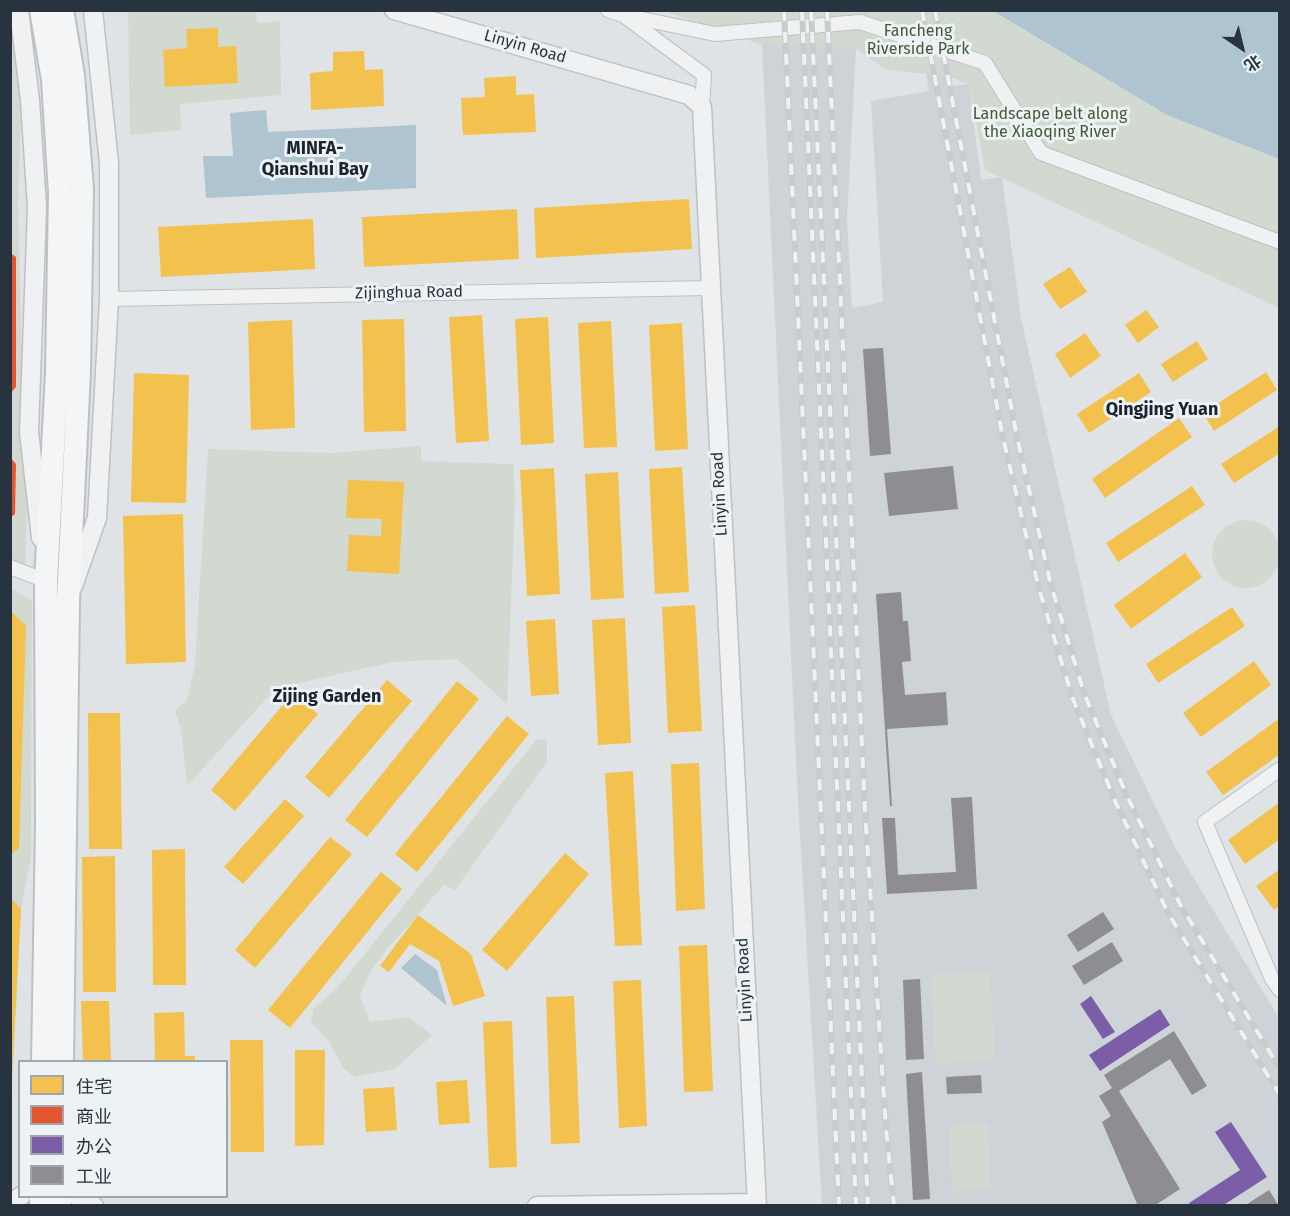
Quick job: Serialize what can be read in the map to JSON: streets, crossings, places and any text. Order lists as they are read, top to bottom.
{
  "streets": {
    "street": ["Linyin Road", "Zijinghua Road"]
  },
  "crossings": [
    ["Linyin Road", "Zijinghua Road"]
  ],
  "districts": ["MINFA- Qianshui Bay", "Qingjing Yuan", "Zijing Garden"],
  "parks": ["Fancheng Riverside Park", "Landscape belt along the Xiaoqing River"],
  "legend": [
    "住宅",
    "商业",
    "办公",
    "工业"
  ],
  "north": "bottom right"
}
